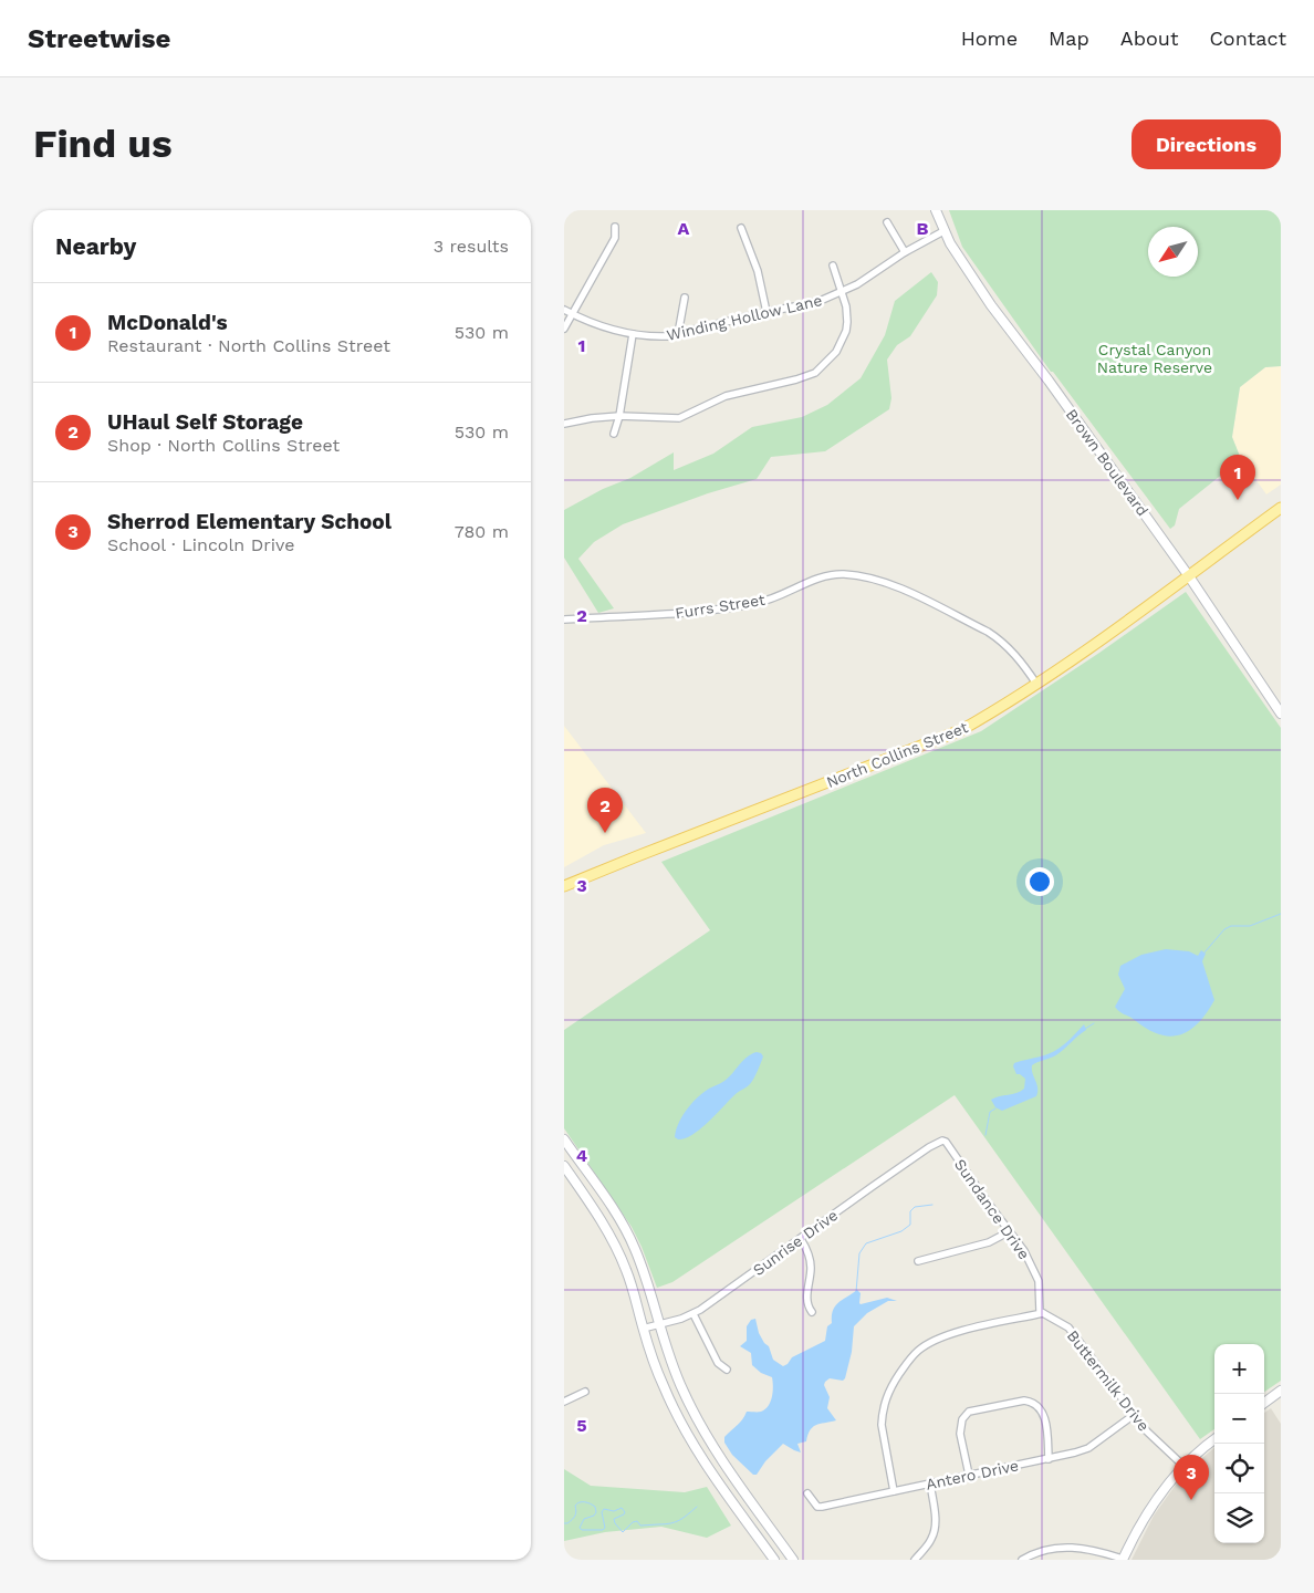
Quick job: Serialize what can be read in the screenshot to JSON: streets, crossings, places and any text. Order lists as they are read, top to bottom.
{
  "streets": {
    "main road": ["Brown Boulevard", "North Collins Street"],
    "street": [
      "Winding Hollow Lane",
      "Furrs Street",
      "Sundance Drive",
      "Sunrise Drive",
      "Buttermilk Drive",
      "Antero Drive"
    ]
  },
  "crossings": [
    ["Winding Hollow Lane", "Brown Boulevard"],
    ["Brown Boulevard", "North Collins Street"],
    ["Furrs Street", "North Collins Street"],
    ["Sundance Drive", "Sunrise Drive"],
    ["Sundance Drive", "Buttermilk Drive"],
    ["Buttermilk Drive", "Antero Drive"]
  ],
  "parks": ["Crystal Canyon Nature Reserve"],
  "north": "bottom left",
  "page": {
    "header": "Streetwise",
    "nav": [
      "Home",
      "Map",
      "About",
      "Contact"
    ],
    "buttons": "Directions",
    "title": "Find us",
    "heading": ["Nearby", "3 results"],
    "list": [
      {
        "mark": "1",
        "name": "McDonald's",
        "note": "Restaurant · North Collins Street",
        "value": "530 m"
      },
      {
        "mark": "2",
        "name": "UHaul Self Storage",
        "note": "Shop · North Collins Street",
        "value": "530 m"
      },
      {
        "mark": "3",
        "name": "Sherrod Elementary School",
        "note": "School · Lincoln Drive",
        "value": "780 m"
      }
    ],
    "pins": ["1", "2", "3"],
    "map_buttons": ["+", "−"]
  },
  "grid": {
    "columns": ["A", "B"],
    "rows": [
      "1",
      "2",
      "3",
      "4",
      "5"
    ]
  }
}
